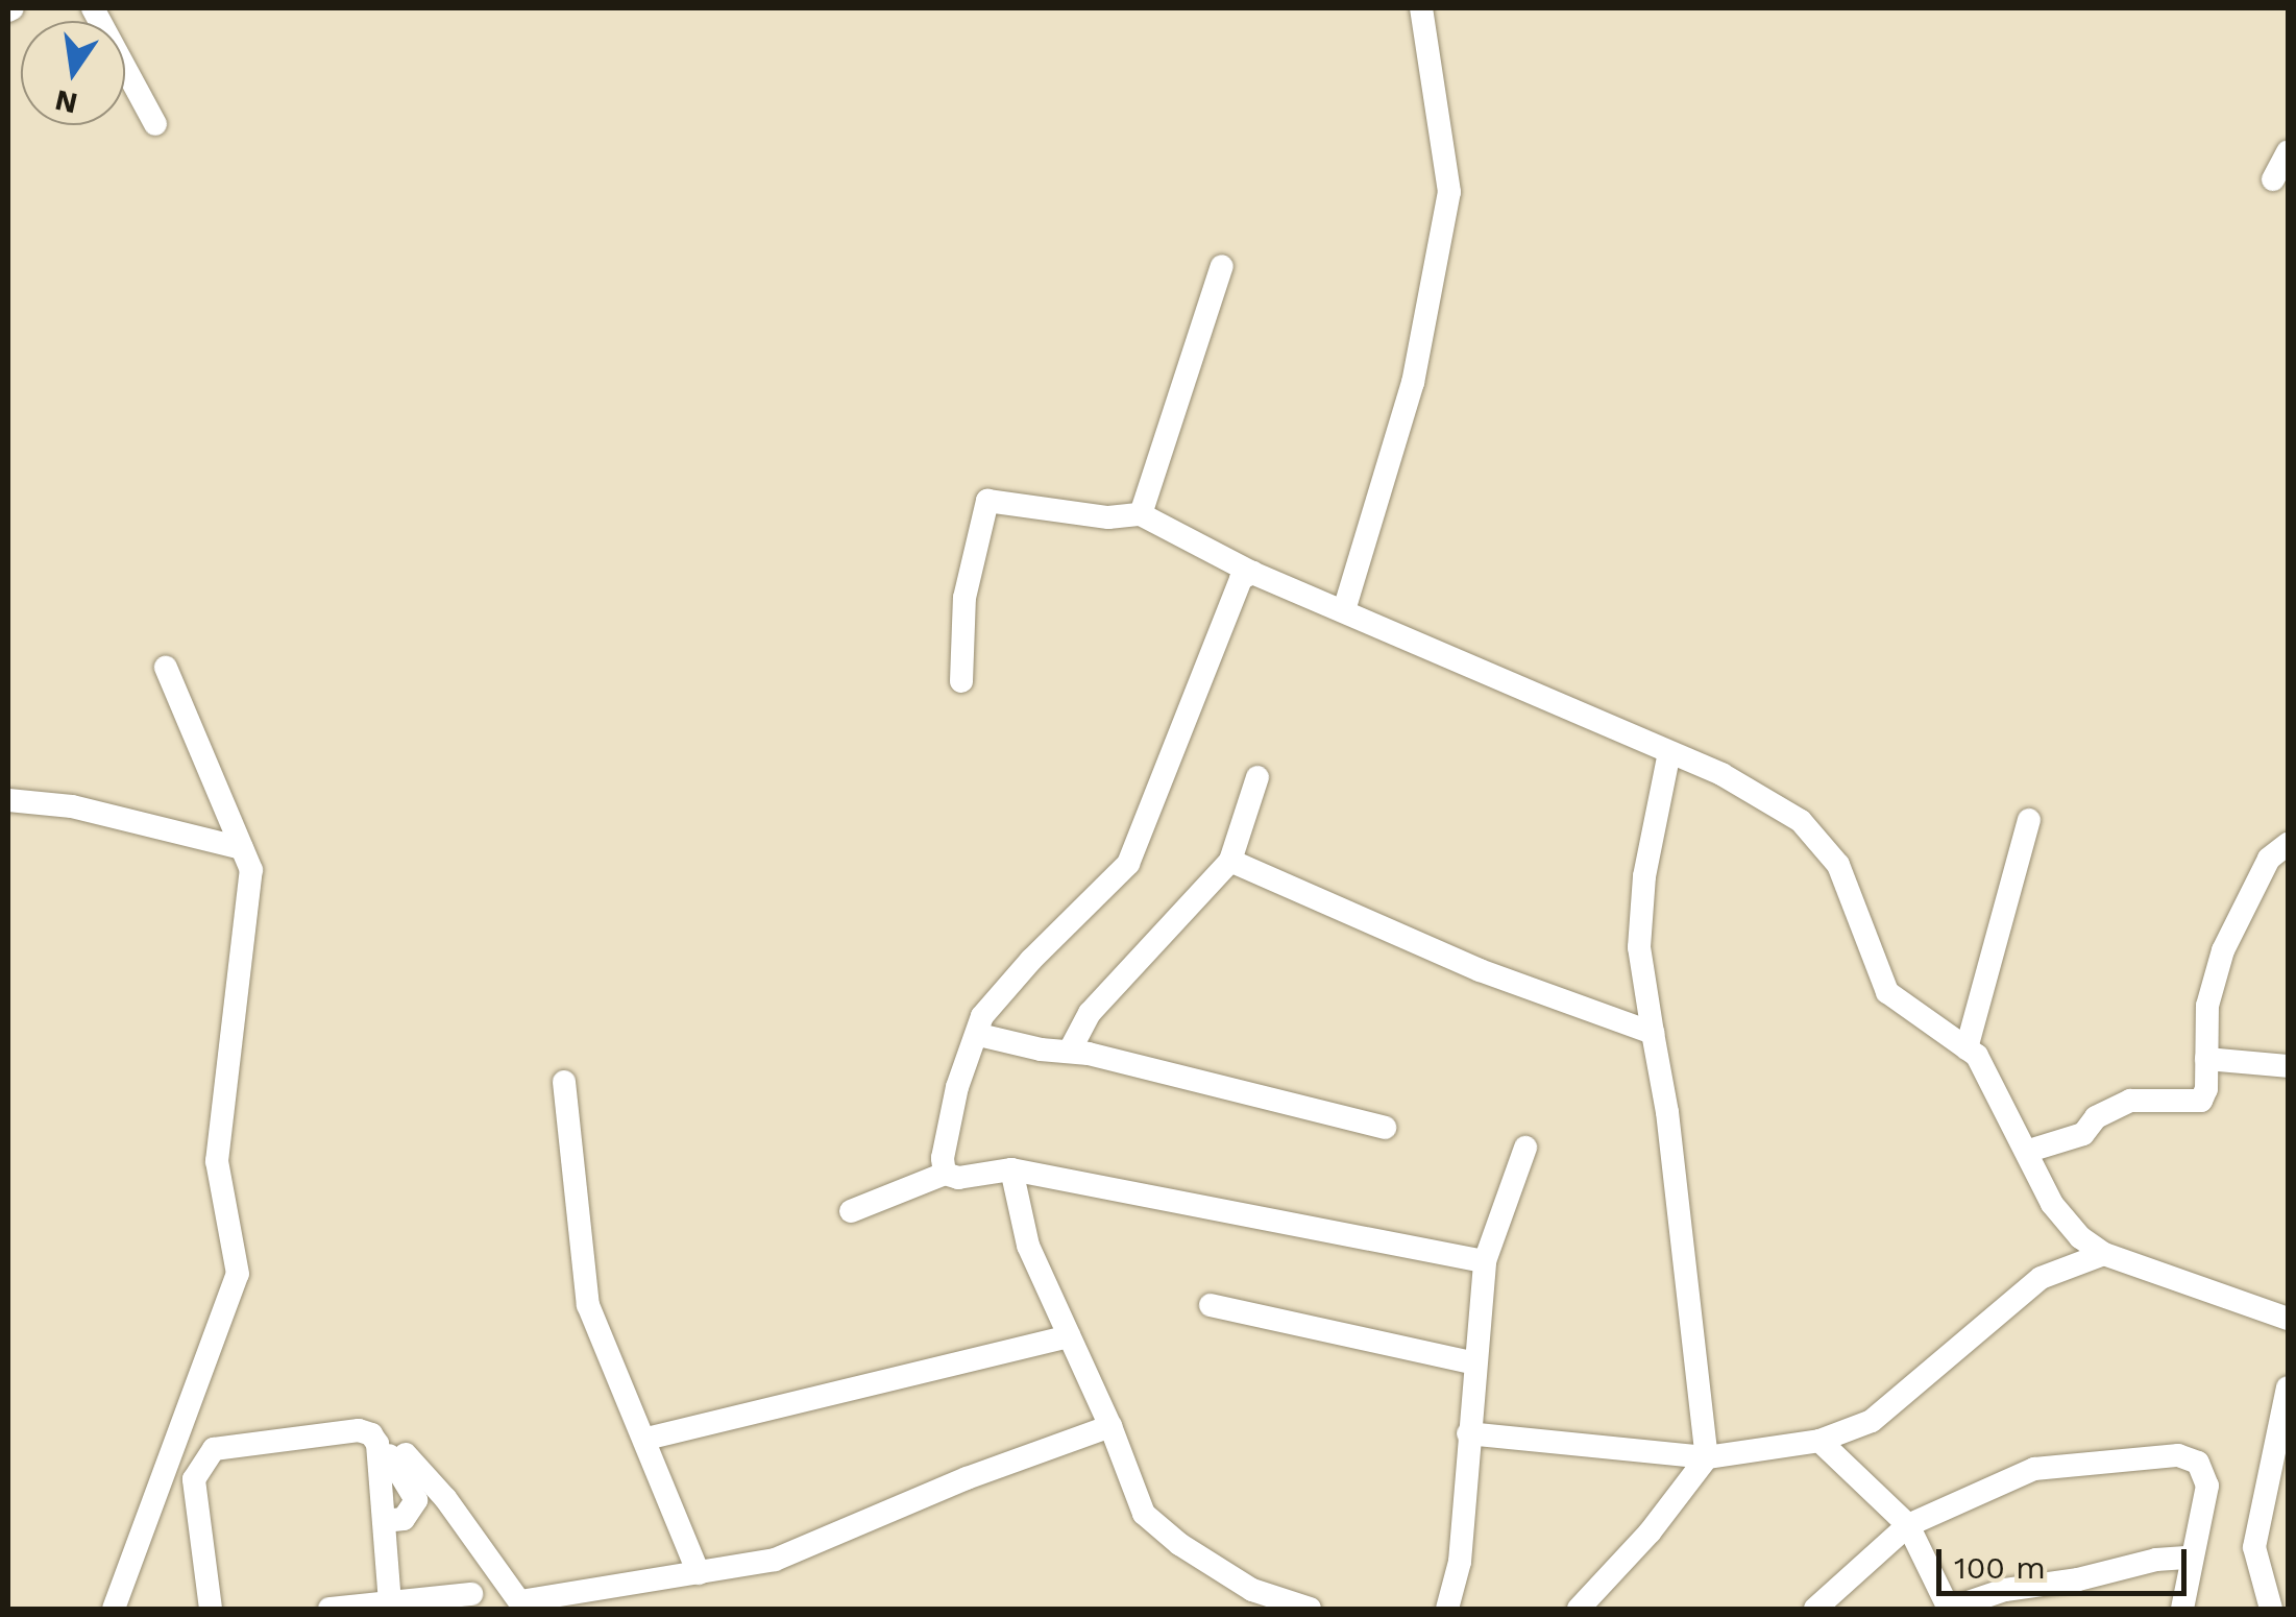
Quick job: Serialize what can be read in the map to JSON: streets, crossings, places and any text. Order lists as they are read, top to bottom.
{
  "scale_bar": "100 m",
  "north": "bottom"
}
